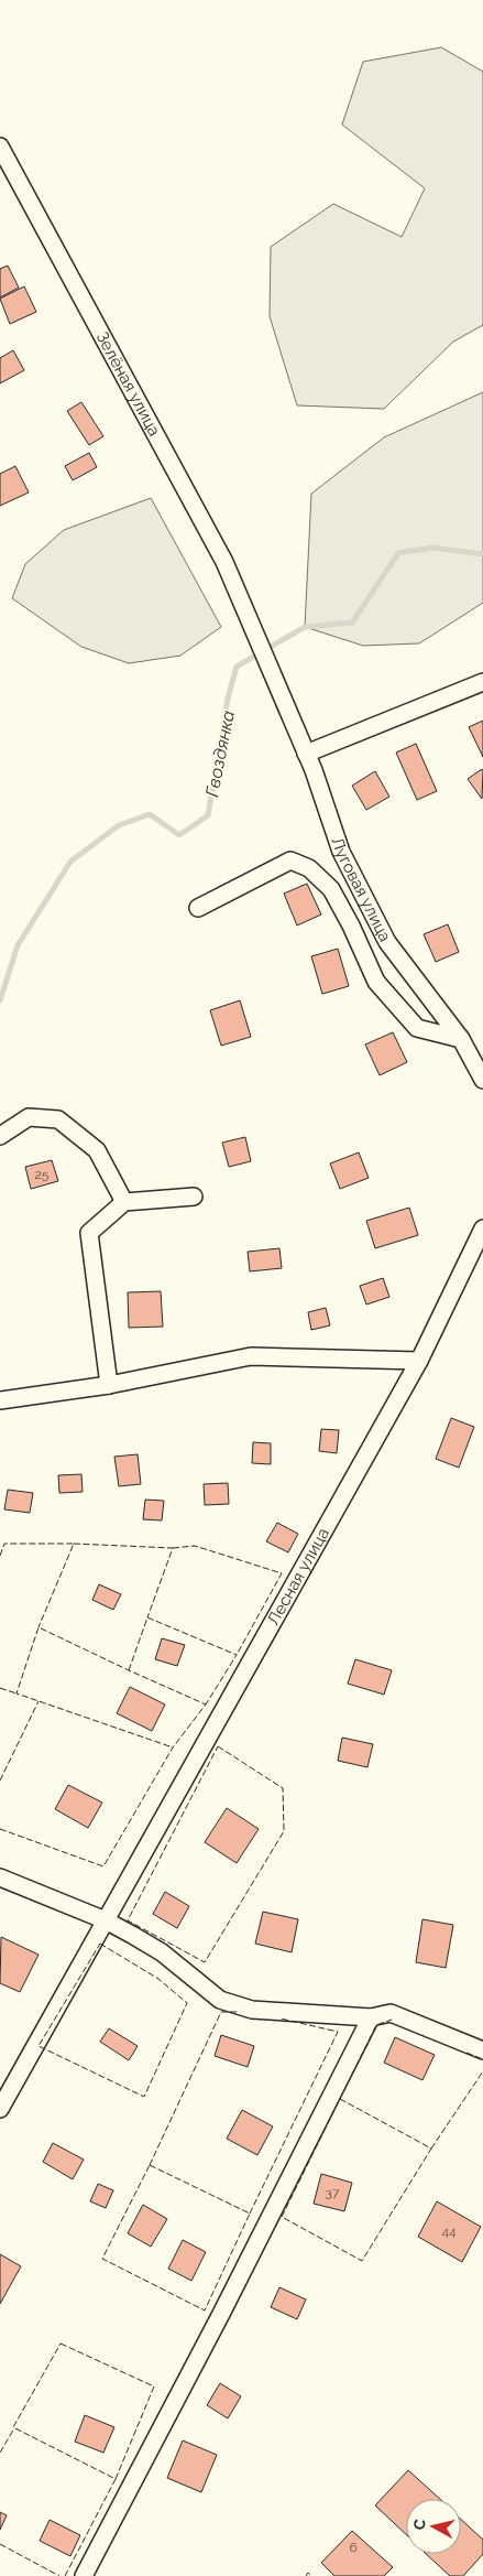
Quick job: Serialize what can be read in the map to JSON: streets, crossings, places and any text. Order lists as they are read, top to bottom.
{
  "streets": {
    "street": ["Зелёная улица", "Луговая улица", "Лесная улица"]
  },
  "crossings": [
    ["Зелёная улица", "Луговая улица"]
  ],
  "water": ["Гвоздянка"],
  "house_numbers": [
    "25",
    "37",
    "44",
    "6"
  ],
  "north": "left"
}
